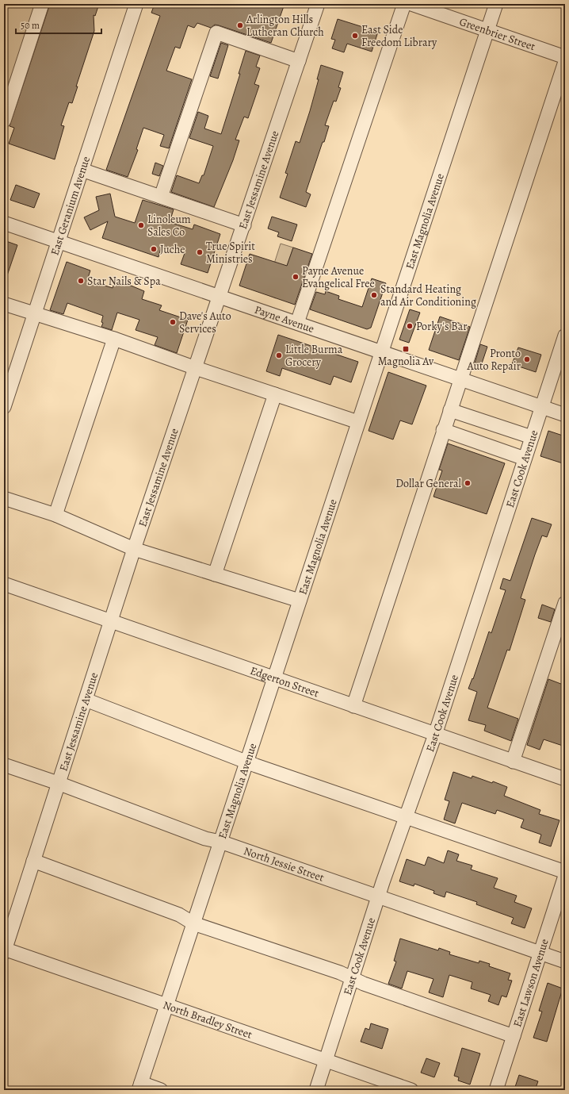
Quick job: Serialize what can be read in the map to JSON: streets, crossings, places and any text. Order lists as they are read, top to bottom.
{
  "streets": {
    "street": [
      "Greenbrier Street",
      "East Jessamine Avenue",
      "East Geranium Avenue",
      "East Magnolia Avenue",
      "Payne Avenue",
      "East Cook Avenue",
      "Edgerton Street",
      "North Jessie Street",
      "East Lawson Avenue",
      "North Bradley Street"
    ]
  },
  "crossings": [
    ["Greenbrier Street", "East Magnolia Avenue"],
    ["East Jessamine Avenue", "Payne Avenue"],
    ["East Jessamine Avenue", "Edgerton Street"],
    ["East Jessamine Avenue", "North Jessie Street"],
    ["East Jessamine Avenue", "North Bradley Street"],
    ["East Geranium Avenue", "Payne Avenue"],
    ["East Magnolia Avenue", "Payne Avenue"],
    ["East Magnolia Avenue", "Edgerton Street"],
    ["East Magnolia Avenue", "North Jessie Street"],
    ["East Magnolia Avenue", "North Bradley Street"],
    ["Payne Avenue", "East Cook Avenue"],
    ["East Cook Avenue", "Edgerton Street"],
    ["East Cook Avenue", "North Jessie Street"],
    ["East Cook Avenue", "North Bradley Street"],
    ["North Jessie Street", "East Lawson Avenue"]
  ],
  "places": {
    "other": [
      "Arlington Hills Lutheran Church",
      "East Side Freedom Library",
      "Linoleum Sales Co",
      "Juche",
      "True Spirit Ministries",
      "Payne Avenue Evangelical Free",
      "Star Nails & Spa",
      "Standard Heating and Air Conditioning",
      "Dave's Auto Services",
      "Porky's Bar",
      "Little Burma Grocery",
      "Pronto Auto Repair",
      "Dollar General"
    ],
    "transit": ["Magnolia Av"]
  },
  "scale_bar": "50 m"
}
